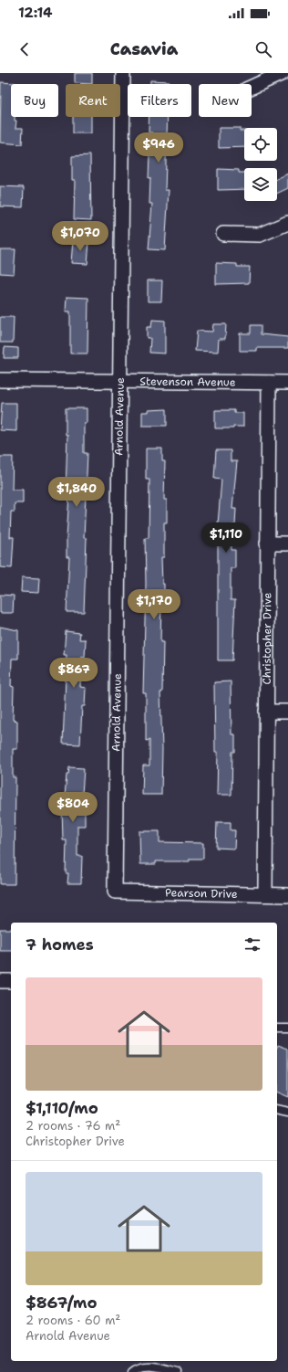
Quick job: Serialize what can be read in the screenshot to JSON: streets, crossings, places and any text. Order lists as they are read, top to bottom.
{
  "streets": {
    "street": [
      "Stevenson Avenue",
      "Arnold Avenue",
      "Christopher Drive",
      "Pearson Drive"
    ]
  },
  "crossings": [
    ["Stevenson Avenue", "Arnold Avenue"],
    ["Stevenson Avenue", "Christopher Drive"],
    ["Arnold Avenue", "Pearson Drive"],
    ["Christopher Drive", "Pearson Drive"]
  ],
  "page": {
    "status": "12:14",
    "header": "Casavia",
    "chip": [
      "Buy",
      "Rent",
      "Filters",
      "New"
    ],
    "price": [
      "$946",
      "$1,070",
      "$1,840",
      "$1,110",
      "$1,170",
      "$867",
      "$804"
    ],
    "heading": "7 homes",
    "list": [
      {
        "name": "$1,110/mo",
        "note": "2 rooms · 76 m² · Christopher Drive"
      },
      {
        "name": "$867/mo",
        "note": "2 rooms · 60 m² · Arnold Avenue"
      }
    ]
  }
}
